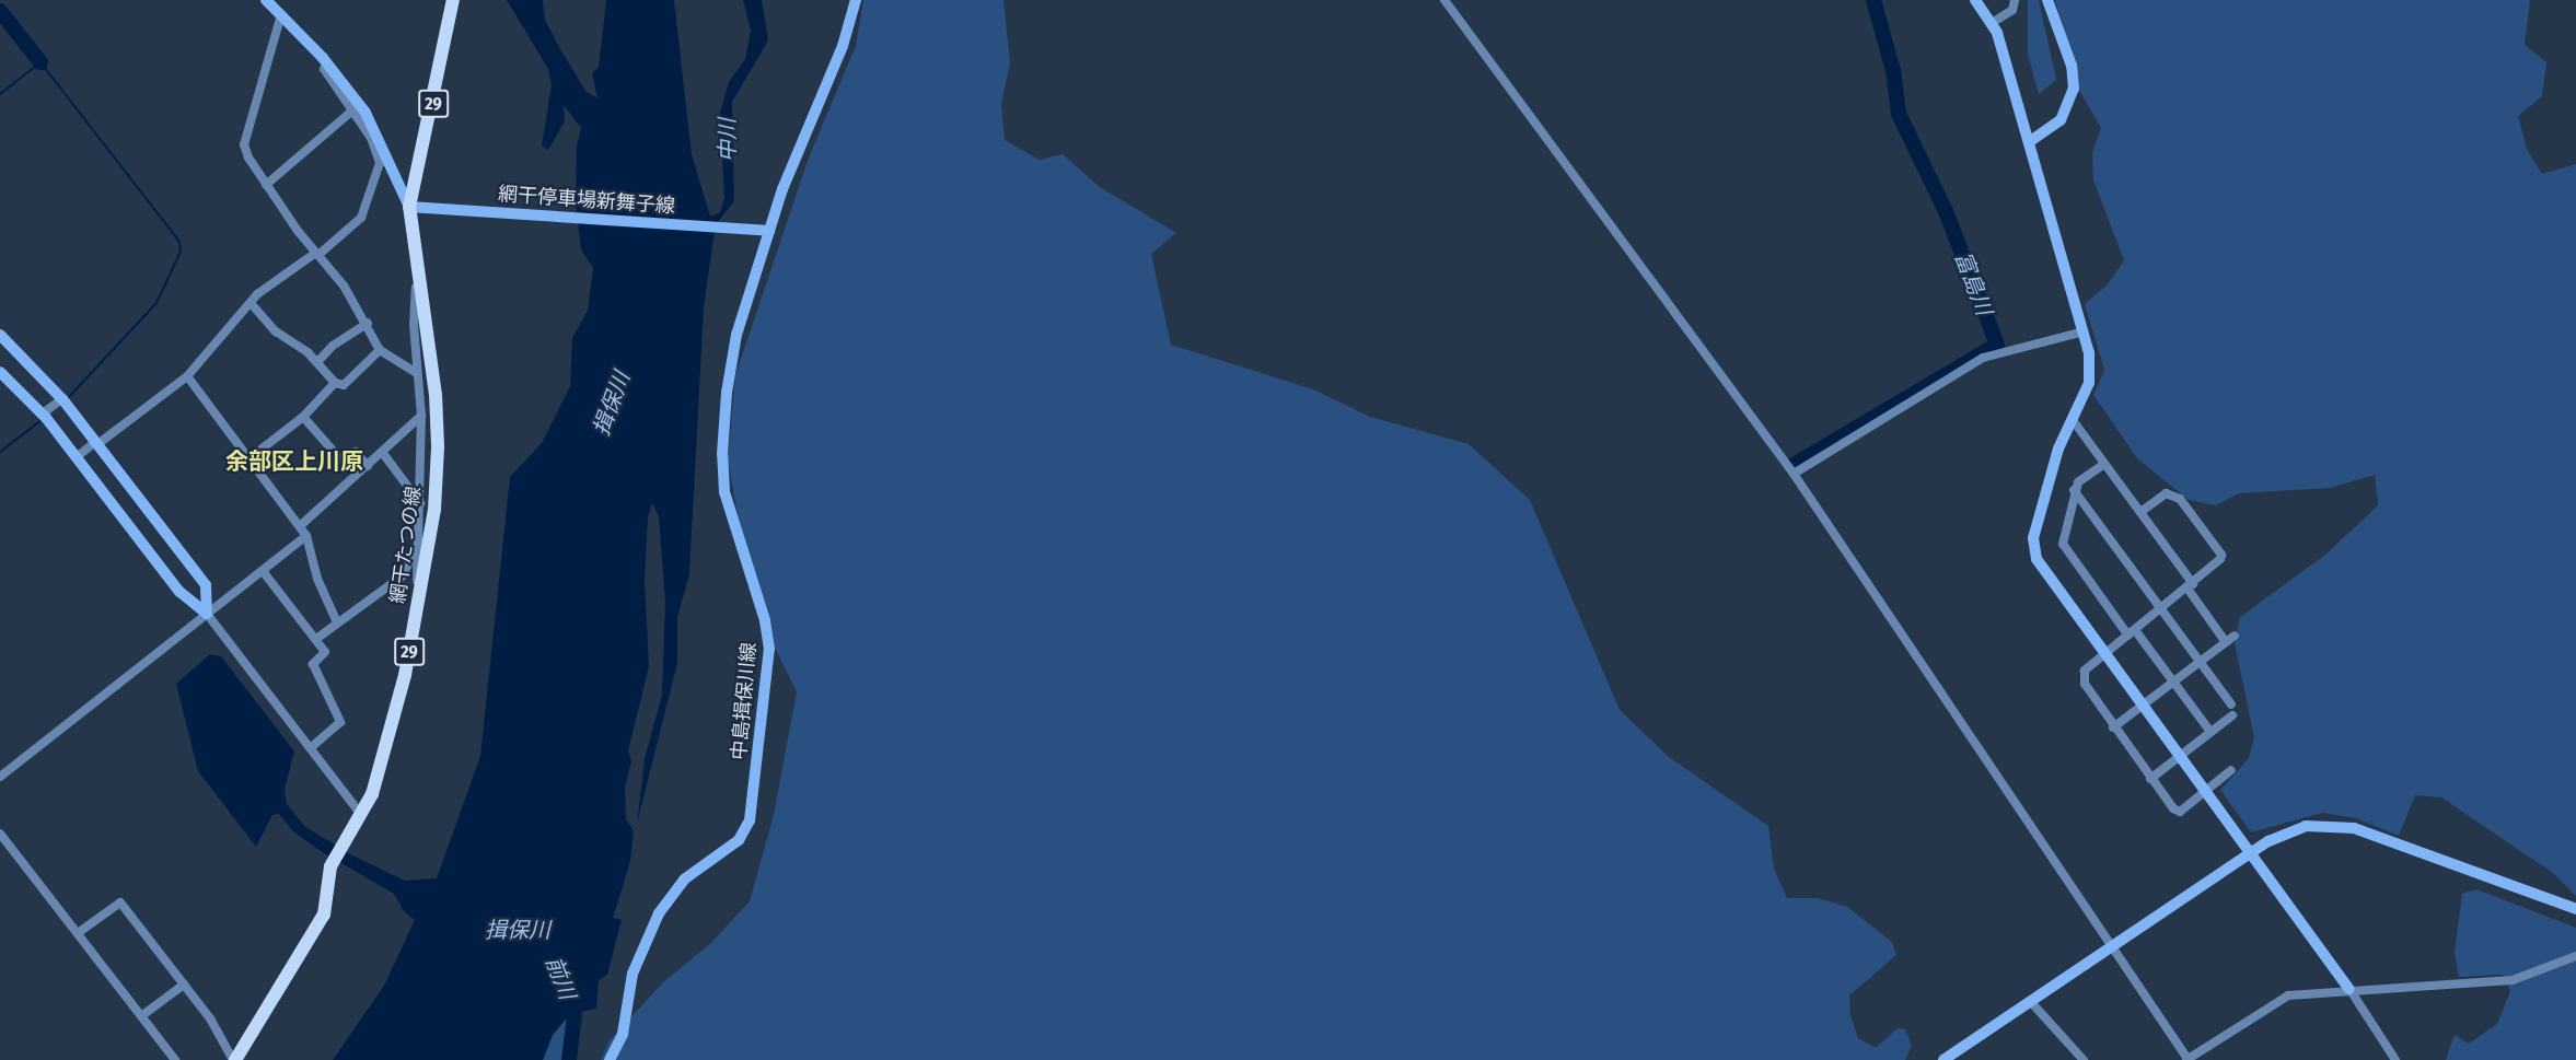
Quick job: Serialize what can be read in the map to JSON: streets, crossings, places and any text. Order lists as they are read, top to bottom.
{
  "streets": {
    "main road": ["29", "網干たつの線"],
    "street": ["網干停車場新舞子線", "中島揖保川線"]
  },
  "crossings": [
    ["網干停車場新舞子線", "網干たつの線"],
    ["網干停車場新舞子線", "中島揖保川線"]
  ],
  "districts": ["余部区上川原"],
  "water": [
    "中川",
    "富島川",
    "揖保川",
    "前川"
  ]
}
